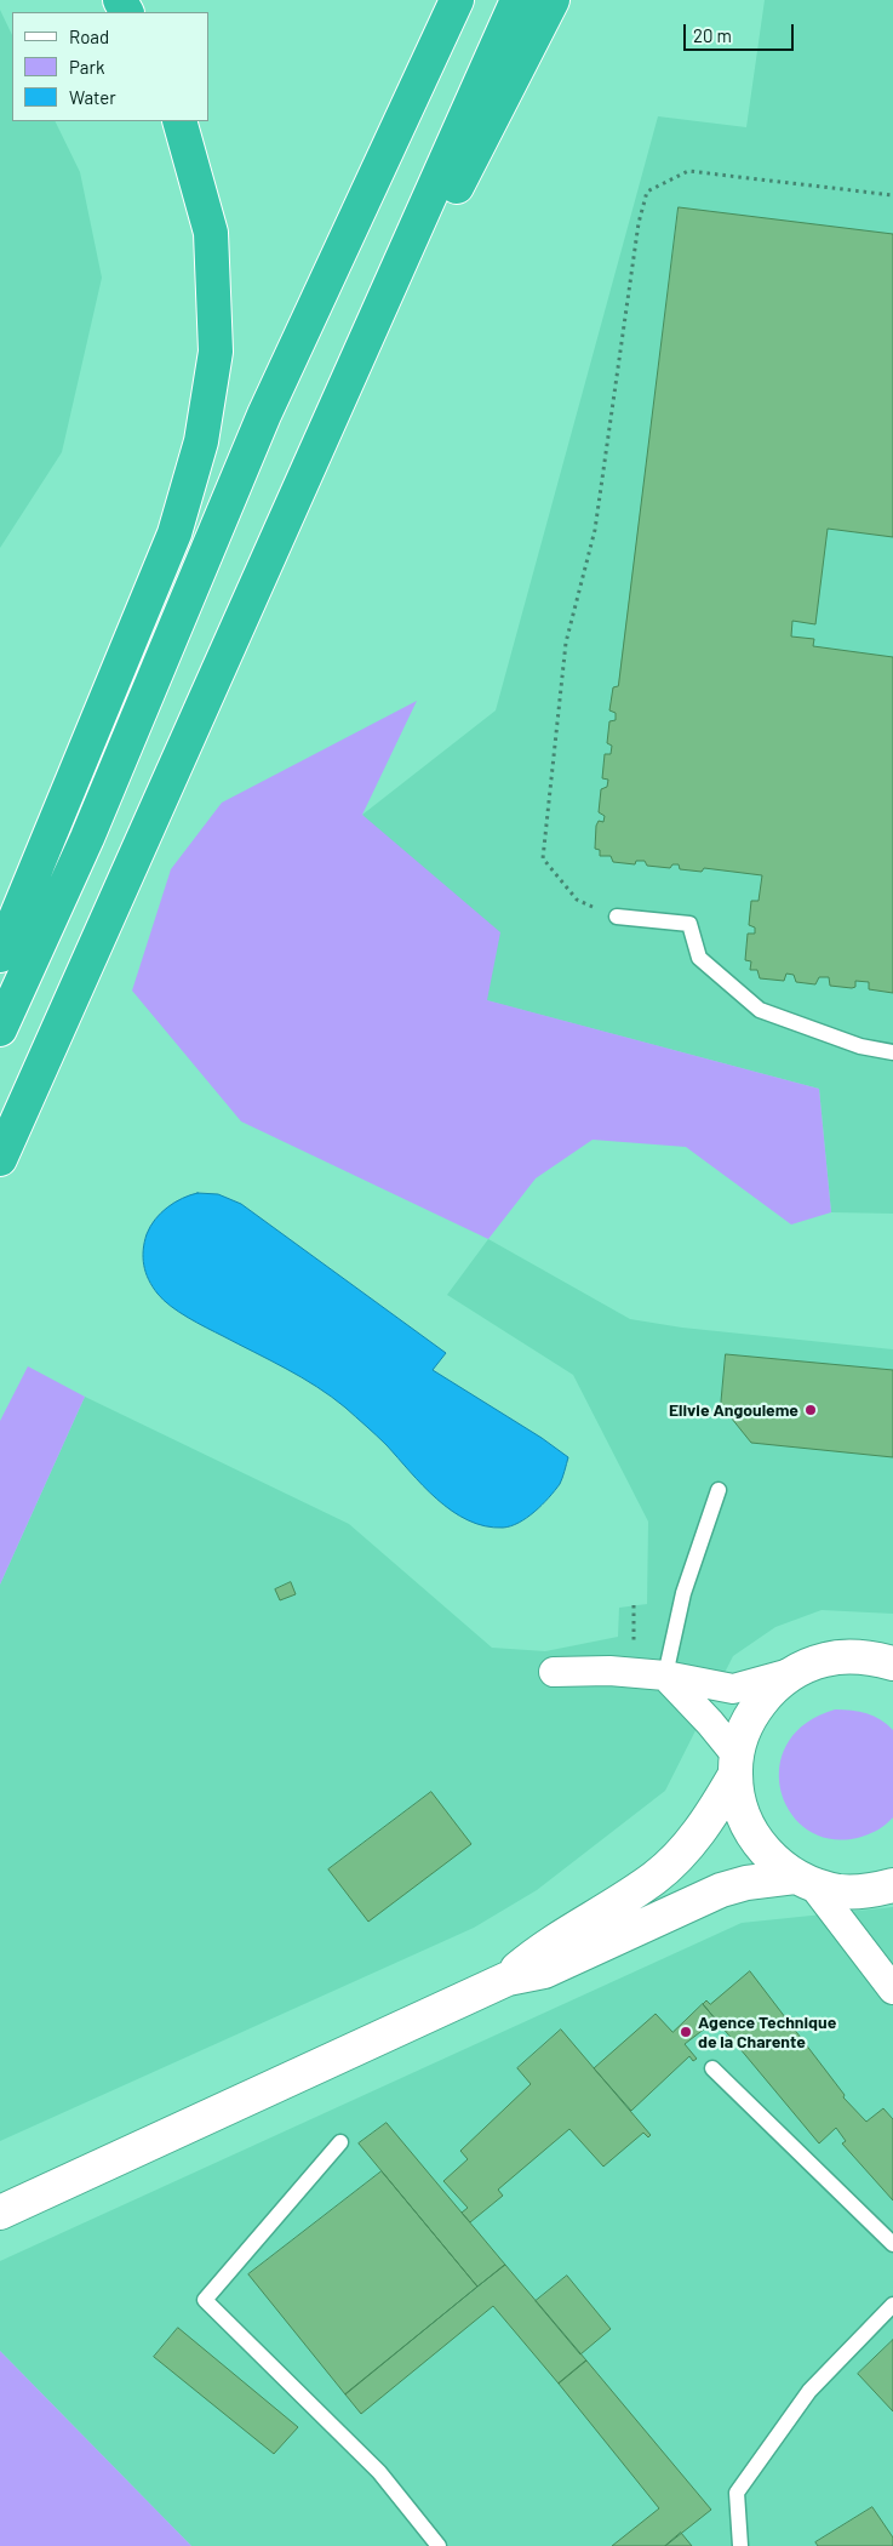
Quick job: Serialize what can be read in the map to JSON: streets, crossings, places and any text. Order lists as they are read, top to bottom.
{
  "places": ["Elivie Angouleme", "Agence Technique de la Charente"],
  "legend": ["Road", "Park", "Water"],
  "scale_bar": "20 m"
}
